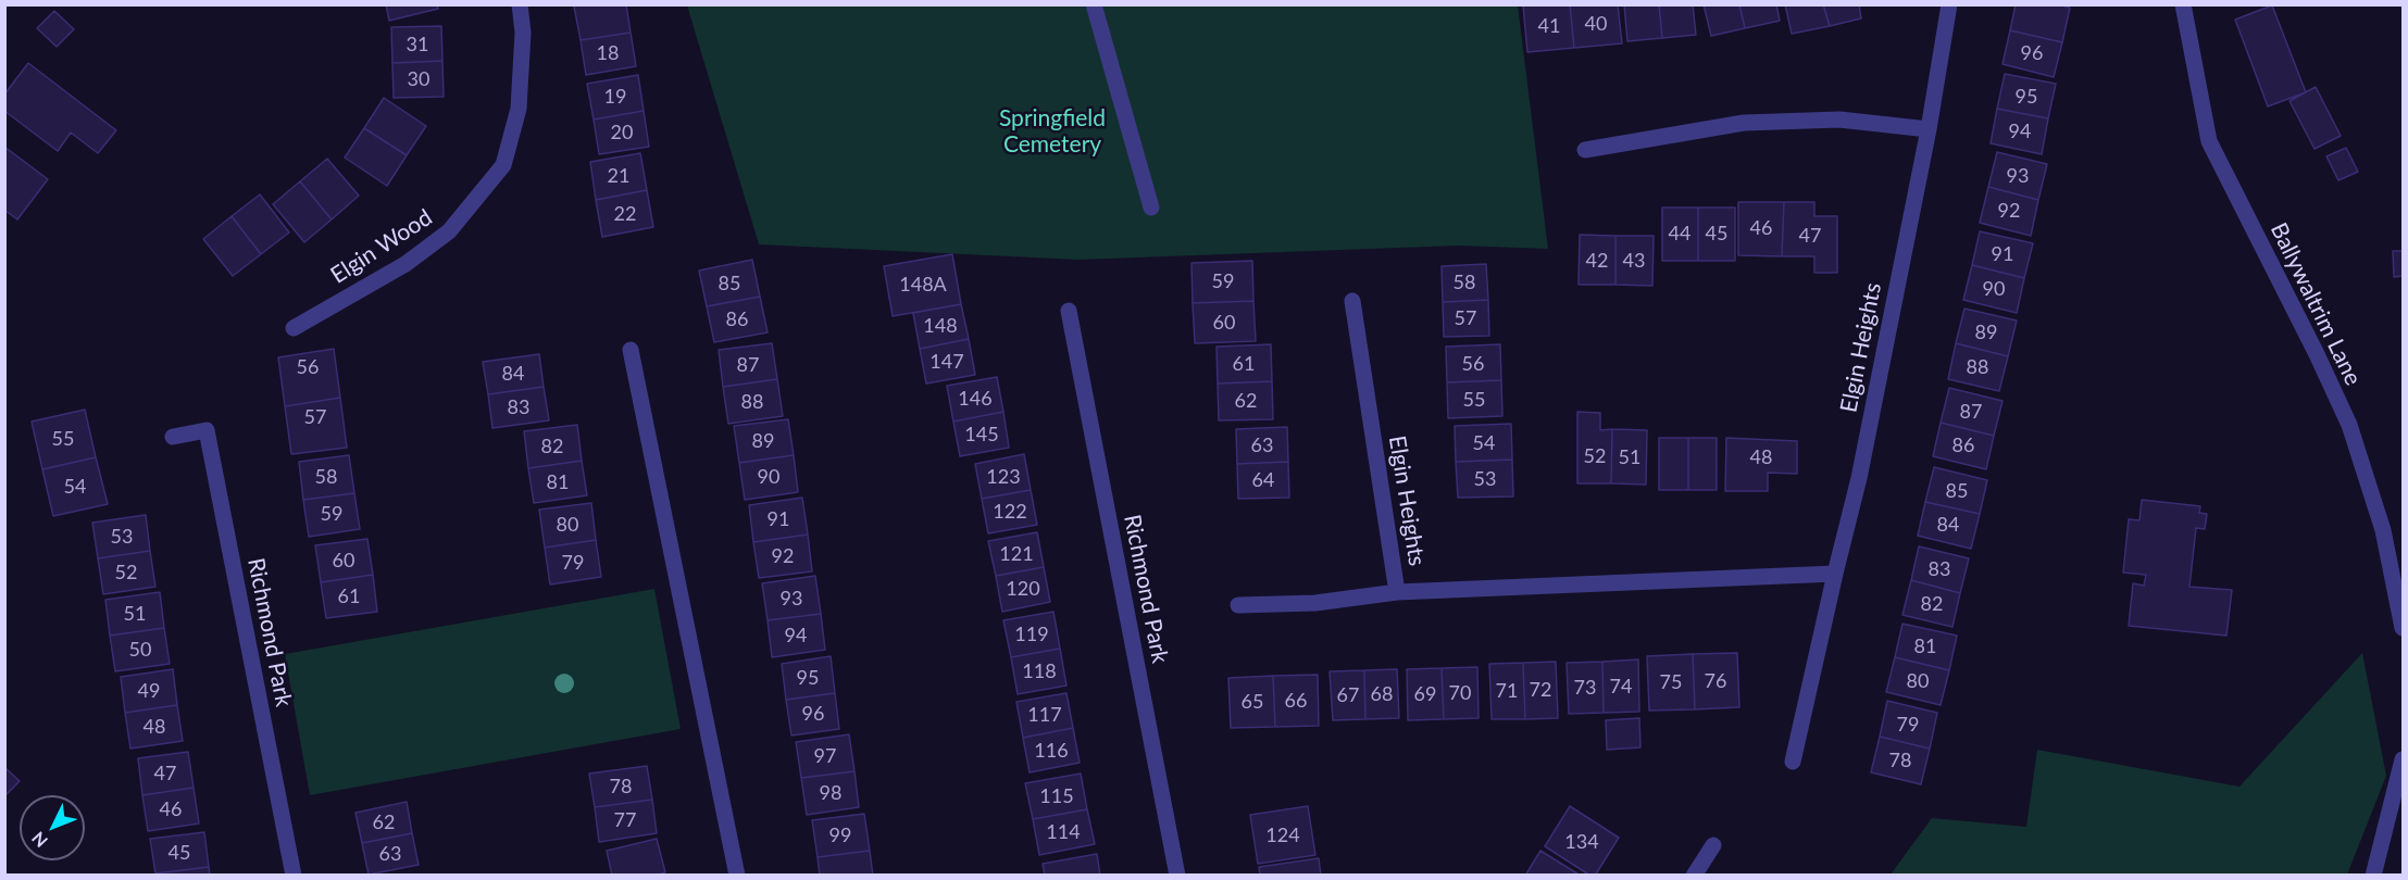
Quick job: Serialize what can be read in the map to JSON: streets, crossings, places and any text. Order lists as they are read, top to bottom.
{
  "streets": {
    "street": [
      "Elgin Wood",
      "Ballywaltrim Lane",
      "Elgin Heights",
      "Richmond Park"
    ]
  },
  "parks": ["Springfield Cemetery"],
  "house_numbers": [
    "40",
    "41",
    "31",
    "18",
    "96",
    "30",
    "19",
    "95",
    "94",
    "20",
    "21",
    "93",
    "92",
    "22",
    "46",
    "44",
    "45",
    "47",
    "91",
    "42",
    "43",
    "59",
    "58",
    "85",
    "148A",
    "90",
    "57",
    "86",
    "60",
    "148",
    "89",
    "147",
    "61",
    "56",
    "87",
    "56",
    "88",
    "84",
    "146",
    "55",
    "62",
    "88",
    "83",
    "87",
    "57",
    "145",
    "55",
    "89",
    "54",
    "63",
    "86",
    "82",
    "52",
    "51",
    "48",
    "58",
    "90",
    "123",
    "53",
    "64",
    "81",
    "54",
    "85",
    "122",
    "59",
    "91",
    "80",
    "84",
    "53",
    "121",
    "92",
    "60",
    "79",
    "83",
    "52",
    "120",
    "61",
    "93",
    "82",
    "51",
    "119",
    "94",
    "81",
    "50",
    "118",
    "95",
    "76",
    "80",
    "75",
    "74",
    "73",
    "72",
    "49",
    "71",
    "70",
    "68",
    "69",
    "67",
    "66",
    "65",
    "96",
    "117",
    "79",
    "48",
    "116",
    "97",
    "78",
    "47",
    "78",
    "98",
    "115",
    "46",
    "77",
    "62",
    "114",
    "99",
    "124",
    "134",
    "45",
    "63"
  ],
  "north": "bottom left"
}
